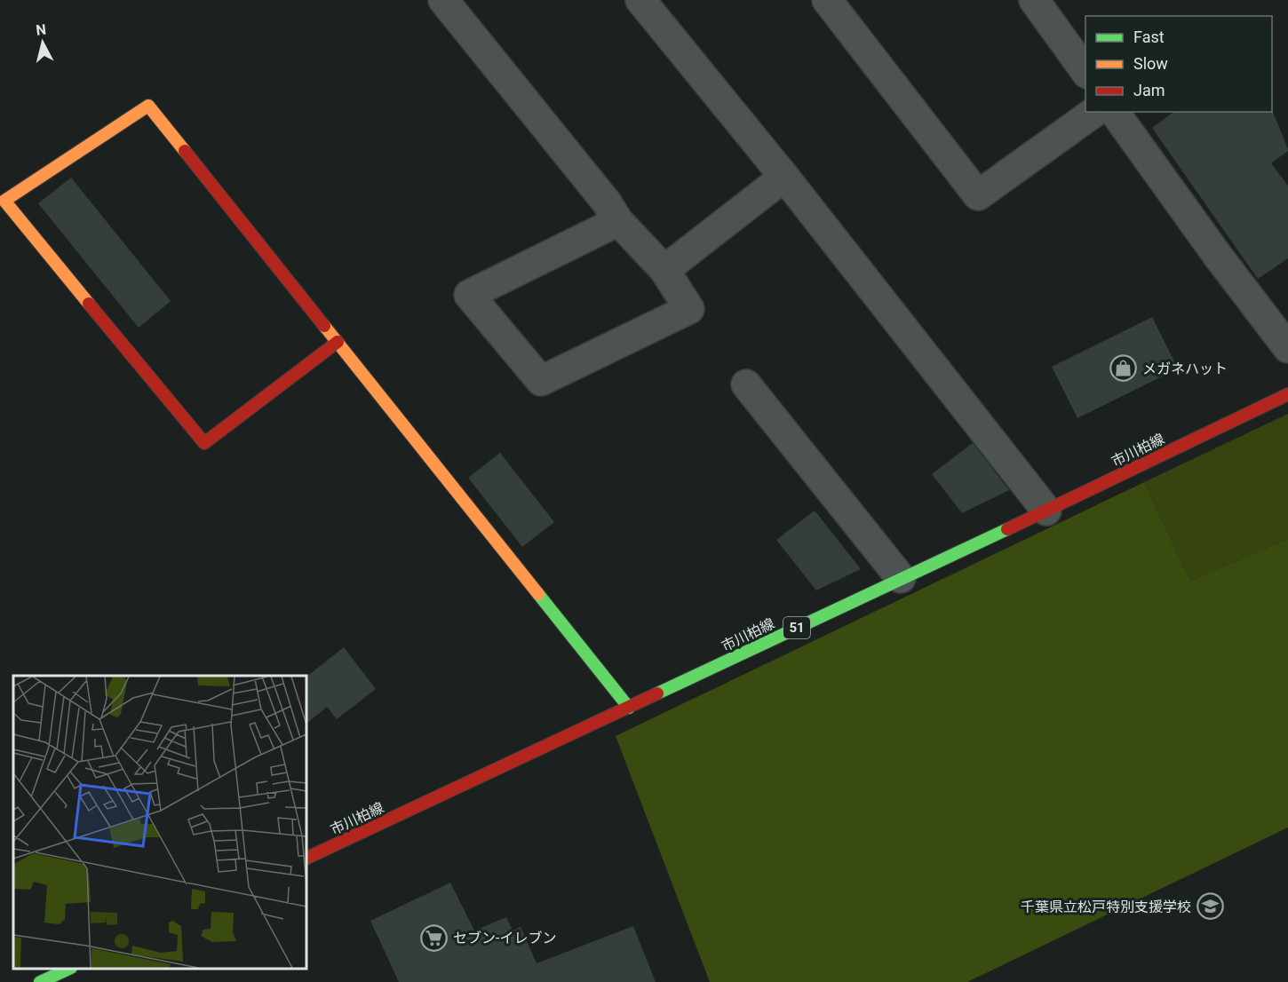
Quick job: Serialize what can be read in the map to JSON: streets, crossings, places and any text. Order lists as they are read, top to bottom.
{
  "streets": {
    "street": ["市川柏線", "51"]
  },
  "places": {
    "shop": ["メガネハット"],
    "school or university": ["千葉県立松戸特別支援学校"],
    "supermarket": ["セブン-イレブン"]
  },
  "legend": ["Fast", "Slow", "Jam"],
  "north": "top"
}
